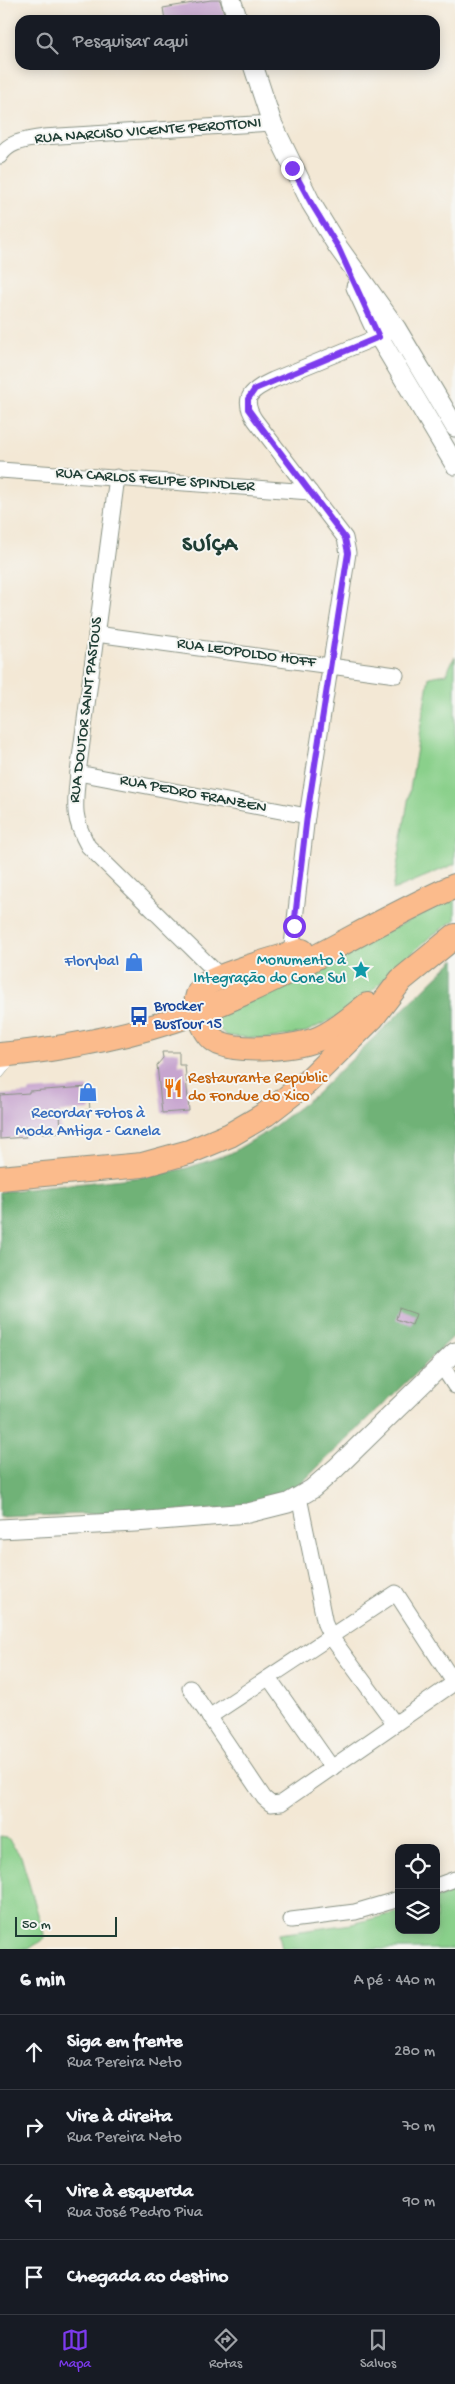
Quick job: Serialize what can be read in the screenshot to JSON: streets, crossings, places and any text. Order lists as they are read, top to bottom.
{
  "streets": {
    "street": [
      "RUA NARCISO VICENTE PEROTTONI",
      "RUA CARLOS FELIPE SPINDLER",
      "RUA LEOPOLDO HOFF",
      "RUA DOUTOR SAINT PASTOUS",
      "RUA PEDRO FRANZEN"
    ]
  },
  "crossings": [
    ["RUA CARLOS FELIPE SPINDLER", "RUA DOUTOR SAINT PASTOUS"],
    ["RUA LEOPOLDO HOFF", "RUA DOUTOR SAINT PASTOUS"],
    ["RUA DOUTOR SAINT PASTOUS", "RUA PEDRO FRANZEN"]
  ],
  "districts": ["SUÍÇA"],
  "places": {
    "shop": ["Florybal", "Recordar Fotos à Moda Antiga - Canela"],
    "place": ["Monumento à Integração do Cone Sul"],
    "bus stop": ["Brocker BusTour 15"],
    "restaurant": ["Restaurante Republic do Fondue do Xico"]
  },
  "scale_bar": "50 m",
  "page": {
    "search": "Pesquisar aqui",
    "scale": "50 m",
    "heading": ["6 min", "A pé · 440 m"],
    "list": [
      ["Siga em frente", "Rua Pereira Neto", "280 m"],
      ["Vire à direita", "Rua Pereira Neto", "70 m"],
      ["Vire à esquerda", "Rua José Pedro Piva", "90 m"],
      "Chegada ao destino"
    ],
    "nav": ["Mapa", "Rotas", "Salvos"]
  }
}
